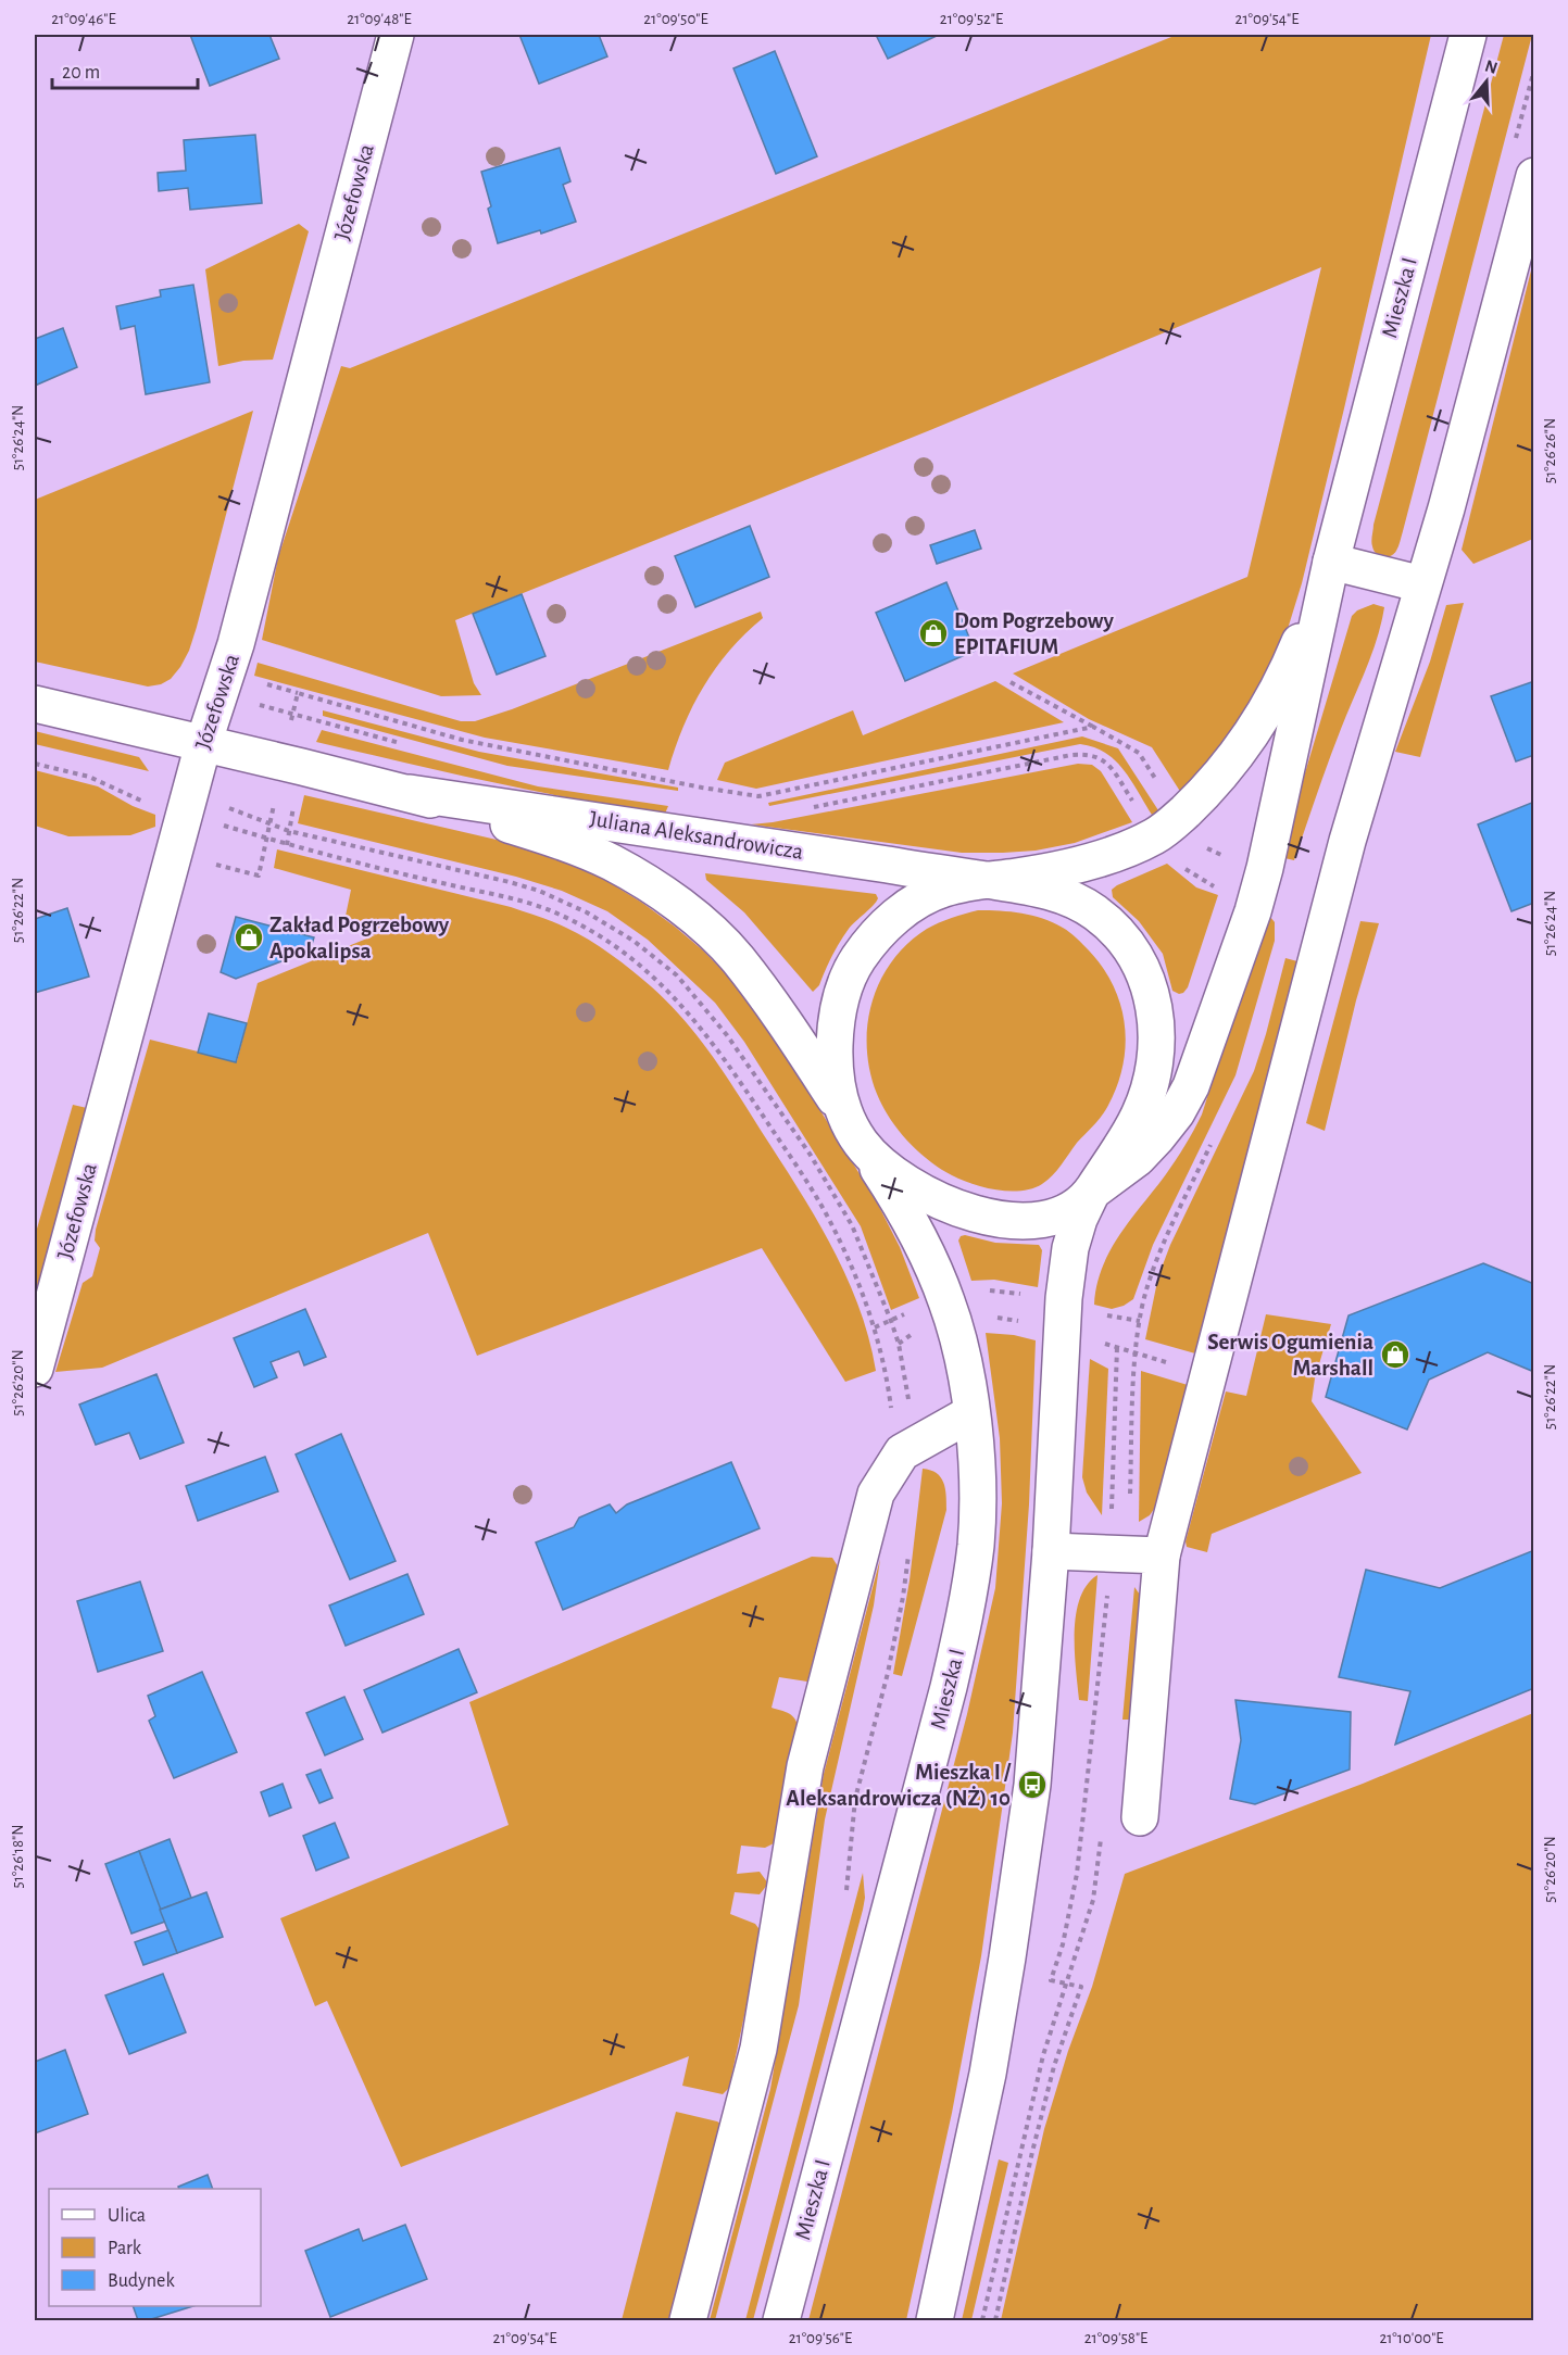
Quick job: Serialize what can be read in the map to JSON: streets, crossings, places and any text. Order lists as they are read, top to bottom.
{
  "streets": {
    "street": ["Józefowska", "Mieszka I", "Juliana Aleksandrowicza"]
  },
  "crossings": [
    ["Józefowska", "Juliana Aleksandrowicza"],
    ["Mieszka I", "Juliana Aleksandrowicza"]
  ],
  "places": {
    "shop": ["Dom Pogrzebowy EPITAFIUM", "Zakład Pogrzebowy Apokalipsa", "Serwis Ogumienia Marshall"],
    "bus stop": ["Mieszka I / Aleksandrowicza (NŻ) 10"]
  },
  "legend": ["Ulica", "Park", "Budynek"],
  "scale_bar": "20 m",
  "north": "top",
  "coordinates": [
    "21°09'46\"E",
    "21°09'48\"E",
    "21°09'50\"E",
    "21°09'52\"E",
    "21°09'54\"E",
    "51°26'24\"N",
    "51°26'26\"N",
    "51°26'22\"N",
    "51°26'20\"N",
    "51°26'18\"N",
    "21°09'56\"E",
    "21°09'58\"E",
    "21°10'00\"E"
  ]
}
